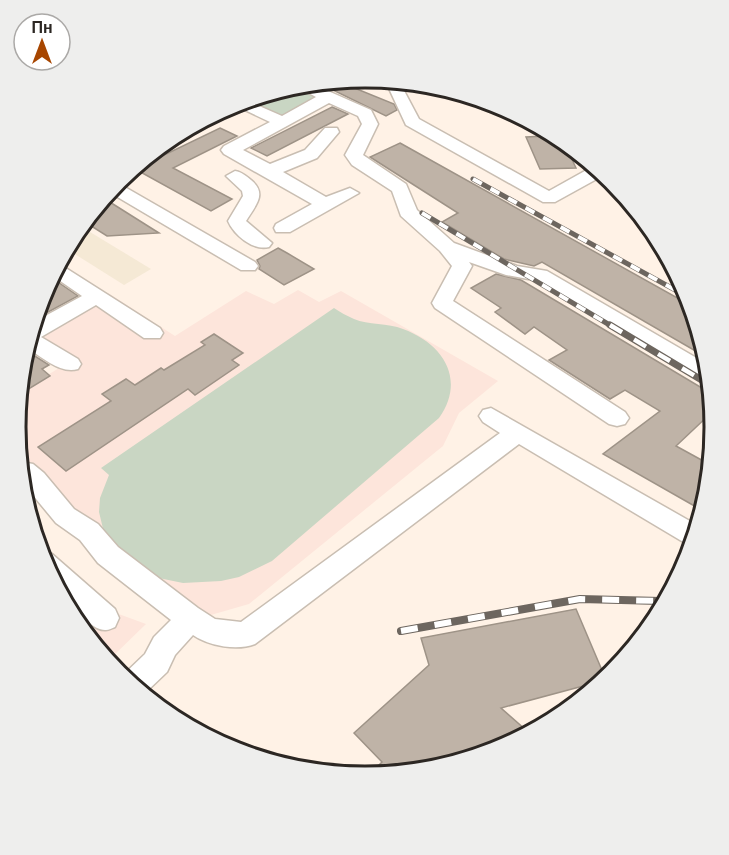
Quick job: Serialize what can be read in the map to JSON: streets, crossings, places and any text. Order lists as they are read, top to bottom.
{
  "north": "top"
}
